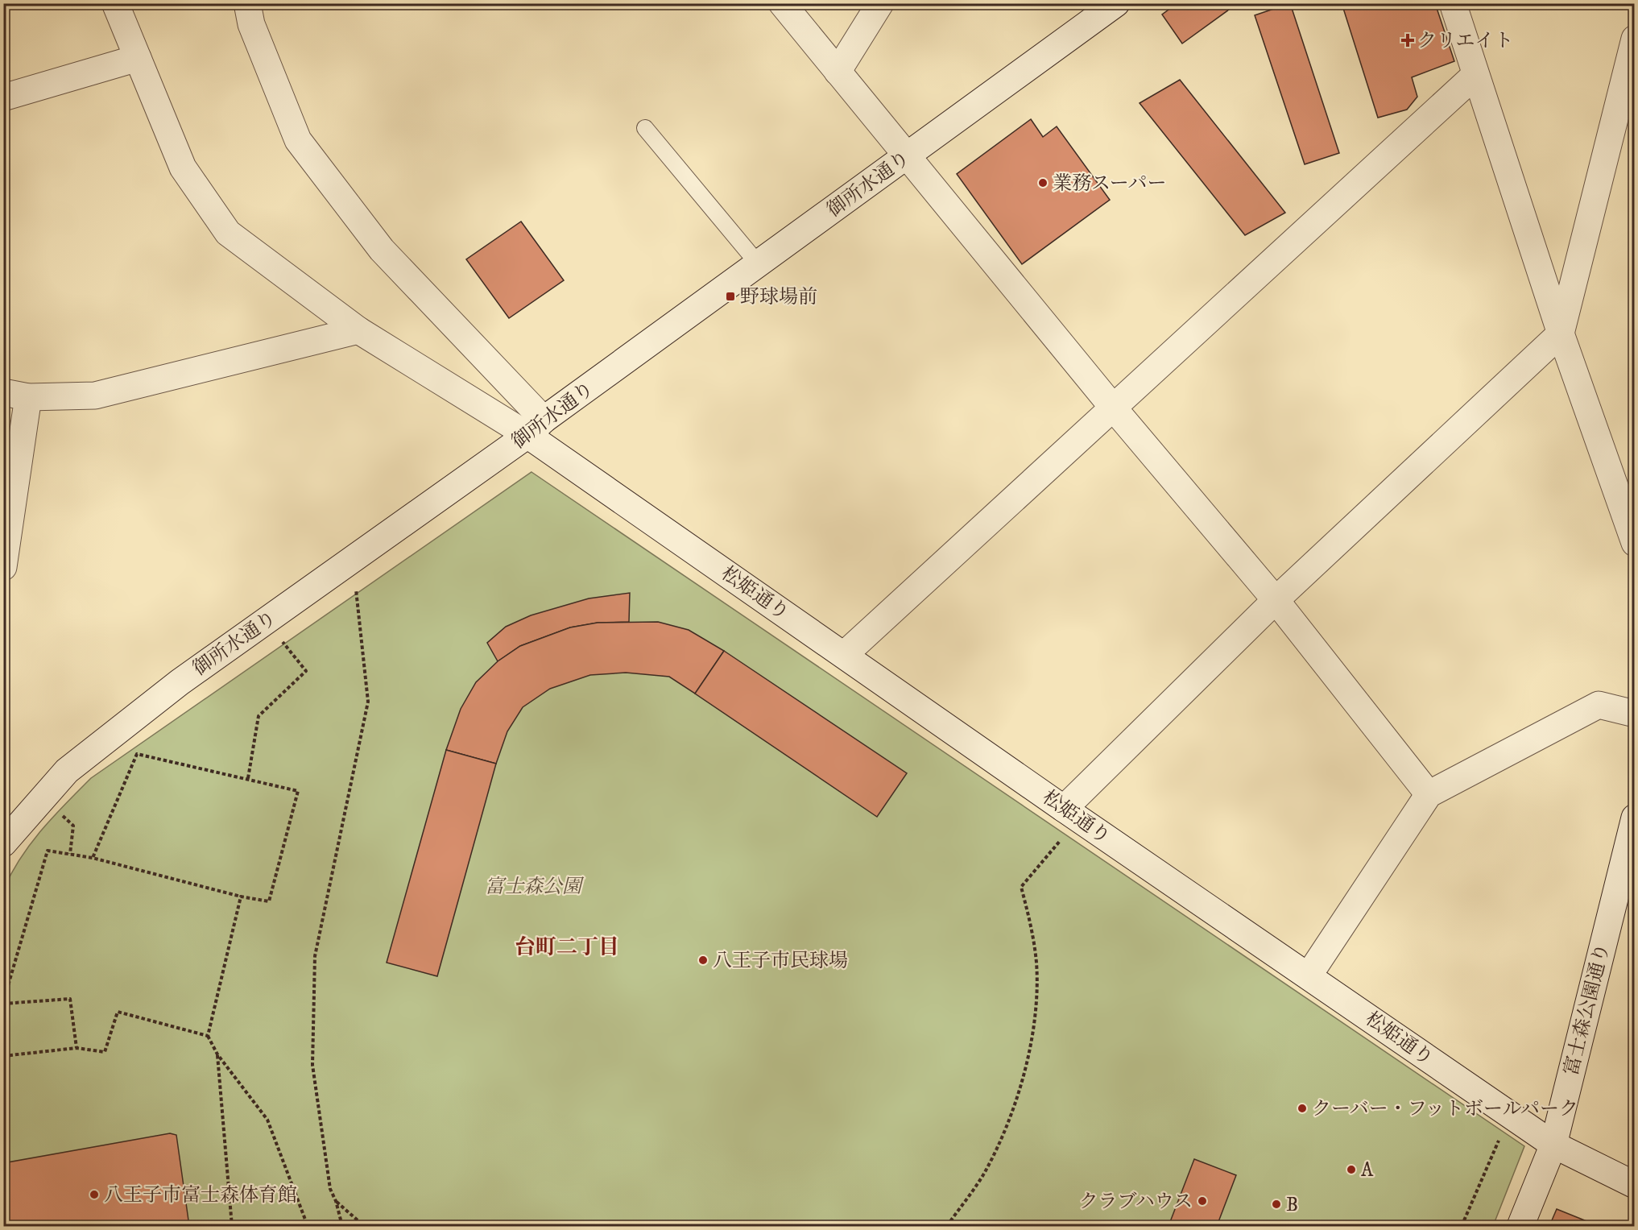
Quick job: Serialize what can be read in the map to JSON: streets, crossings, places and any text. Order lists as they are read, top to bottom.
{
  "streets": {
    "street": ["御所水通り", "松姫通り", "富士森公園通り"]
  },
  "crossings": [
    ["御所水通り", "松姫通り"],
    ["松姫通り", "富士森公園通り"]
  ],
  "districts": ["台町二丁目"],
  "parks": ["富士森公園"],
  "places": {
    "health": ["クリエイト"],
    "other": [
      "業務スーパー",
      "八王子市民球場",
      "クーバー・フットボールパーク",
      "A",
      "八王子市富士森体育館",
      "クラブハウス",
      "B"
    ],
    "transit": ["野球場前"]
  }
}
